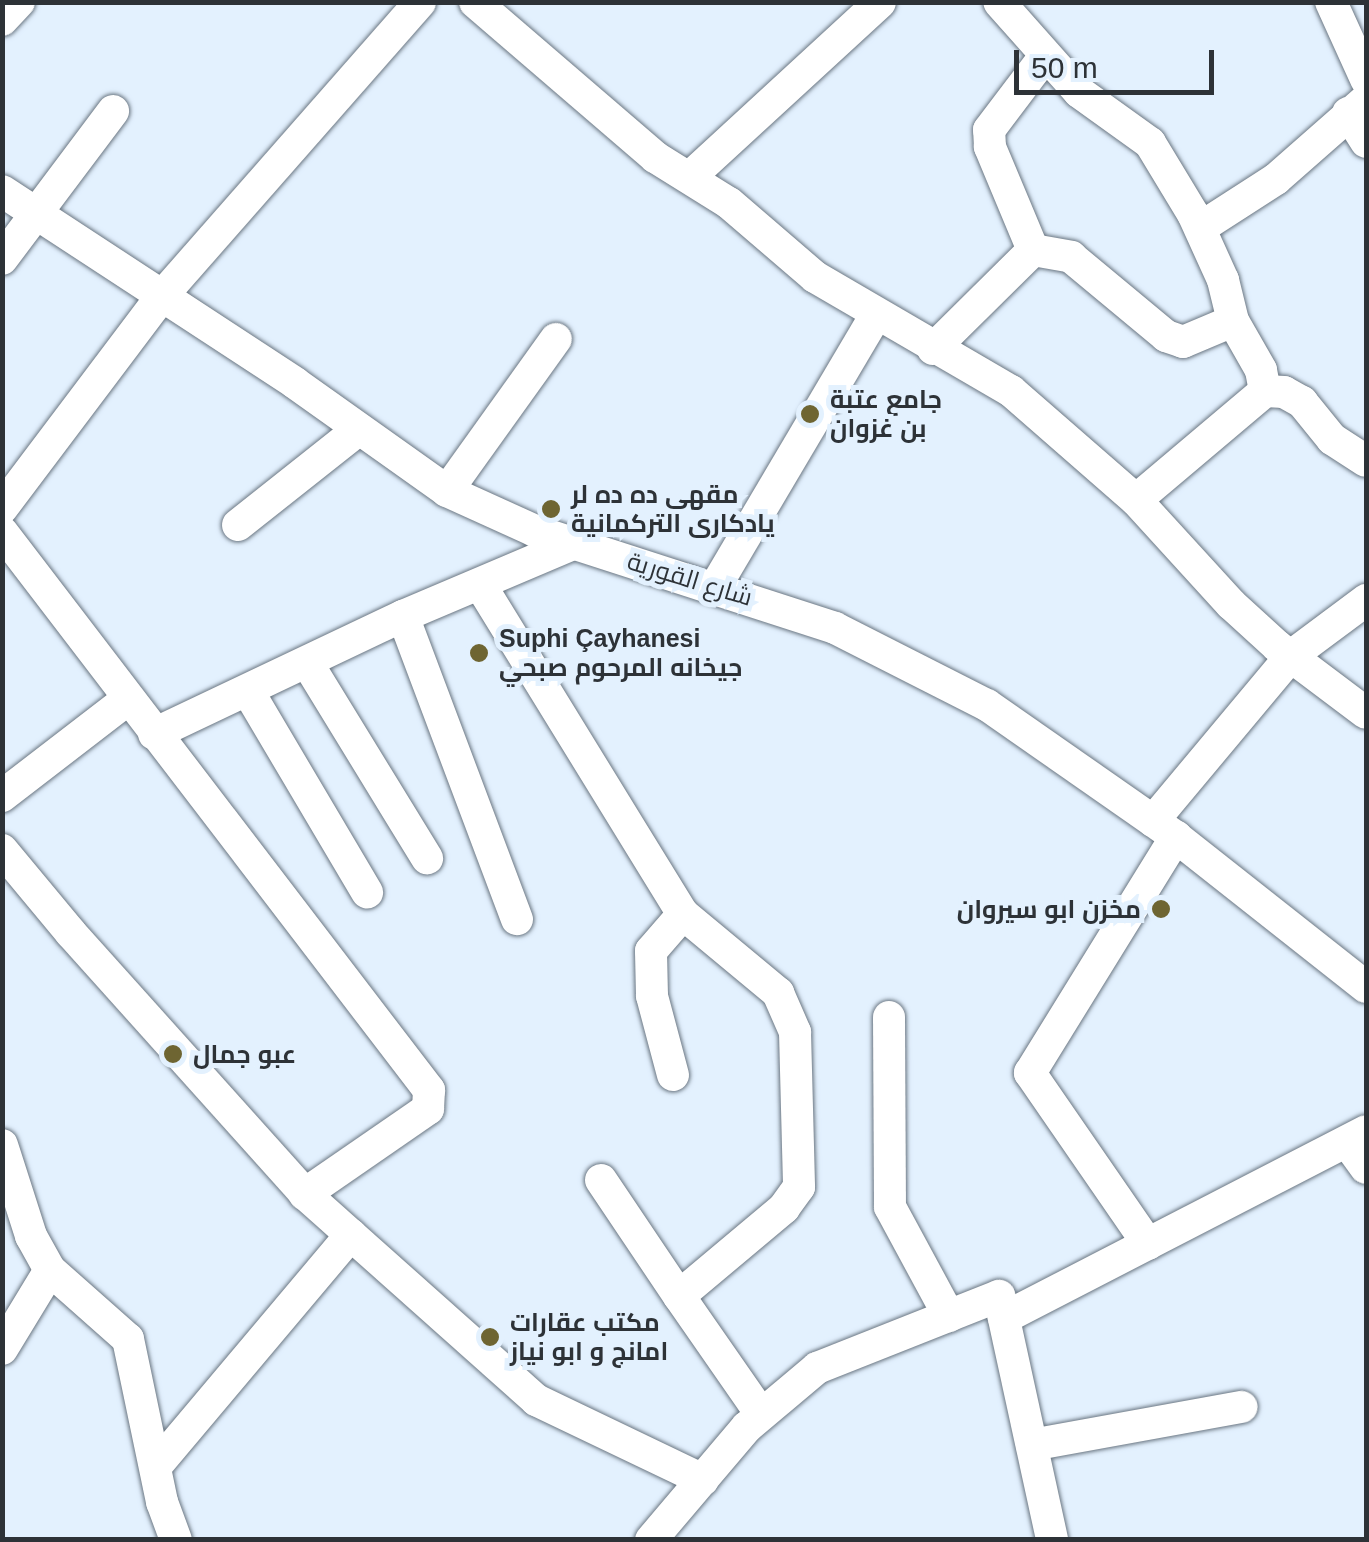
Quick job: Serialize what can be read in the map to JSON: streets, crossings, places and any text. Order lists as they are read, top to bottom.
{
  "streets": {
    "street": ["شارع القورية"]
  },
  "places": [
    "جامع عتبة بن غزوان",
    "مقهى ده ده لر يادكارى التركمانية",
    "Suphi Çayhanesi جيخانه المرحوم صبحي",
    "مخزن ابو سيروان",
    "عبو جمال",
    "مكتب عقارات امانج و ابو نياز"
  ],
  "scale_bar": "50 m"
}
